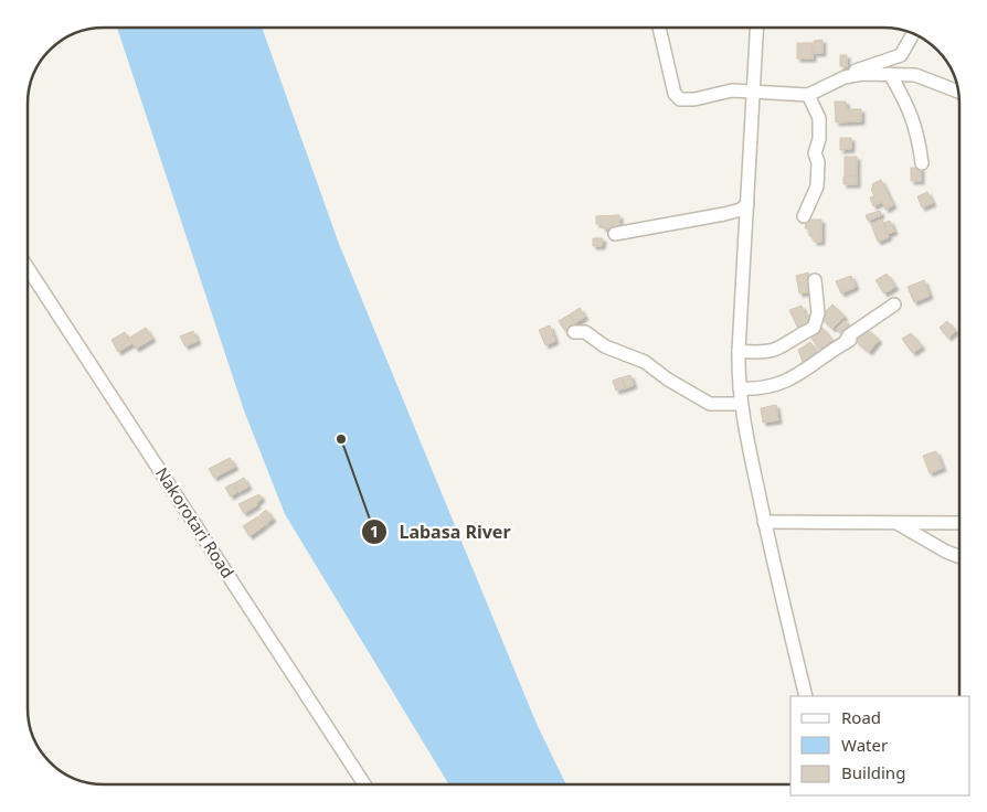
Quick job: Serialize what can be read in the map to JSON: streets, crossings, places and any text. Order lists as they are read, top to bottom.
{
  "streets": {
    "street": ["Nakorotari Road"]
  },
  "places": ["Labasa River"],
  "legend": ["Road", "Water", "Building"]
}
